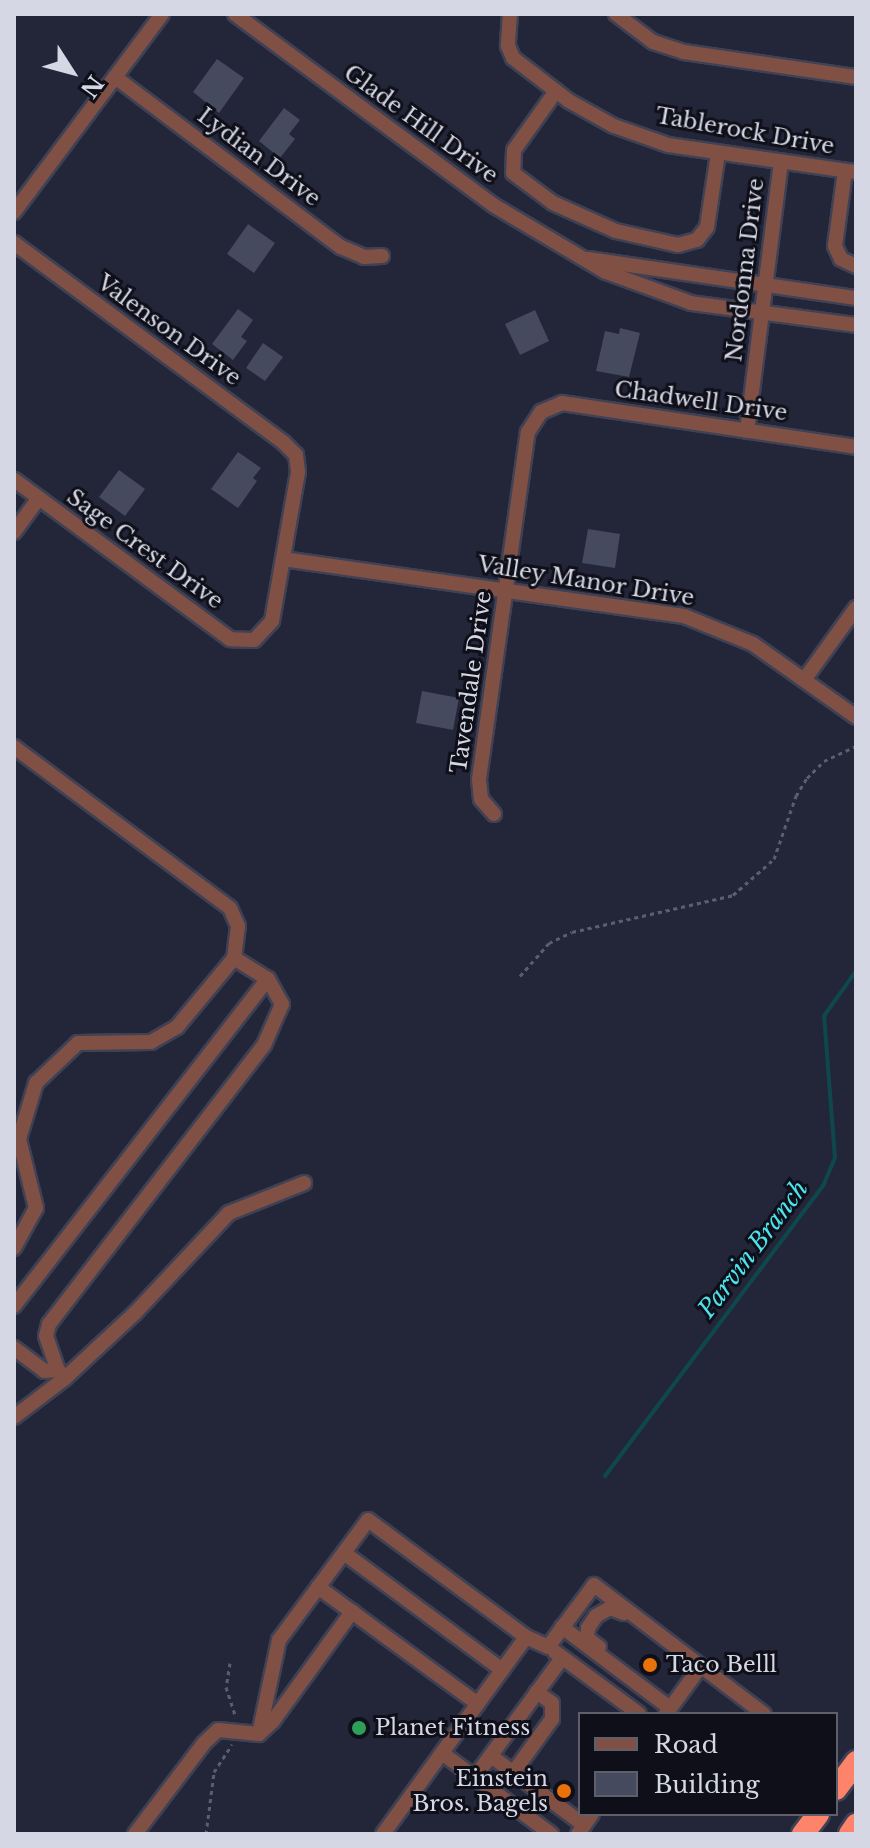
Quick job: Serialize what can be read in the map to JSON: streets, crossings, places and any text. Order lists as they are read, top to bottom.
{
  "streets": {
    "street": [
      "Glade Hill Drive",
      "Tablerock Drive",
      "Lydian Drive",
      "Nordonna Drive",
      "Valenson Drive",
      "Chadwell Drive",
      "Sage Crest Drive",
      "Valley Manor Drive",
      "Tavendale Drive"
    ]
  },
  "crossings": [
    ["Glade Hill Drive", "Nordonna Drive"],
    ["Tablerock Drive", "Nordonna Drive"],
    ["Nordonna Drive", "Chadwell Drive"],
    ["Valenson Drive", "Sage Crest Drive"],
    ["Valenson Drive", "Valley Manor Drive"],
    ["Chadwell Drive", "Tavendale Drive"],
    ["Sage Crest Drive", "Valley Manor Drive"],
    ["Valley Manor Drive", "Tavendale Drive"]
  ],
  "water": ["Parvin Branch"],
  "places": ["Taco Belll", "Planet Fitness", "Einstein Bros. Bagels"],
  "legend": ["Road", "Building"],
  "north": "bottom right"
}
